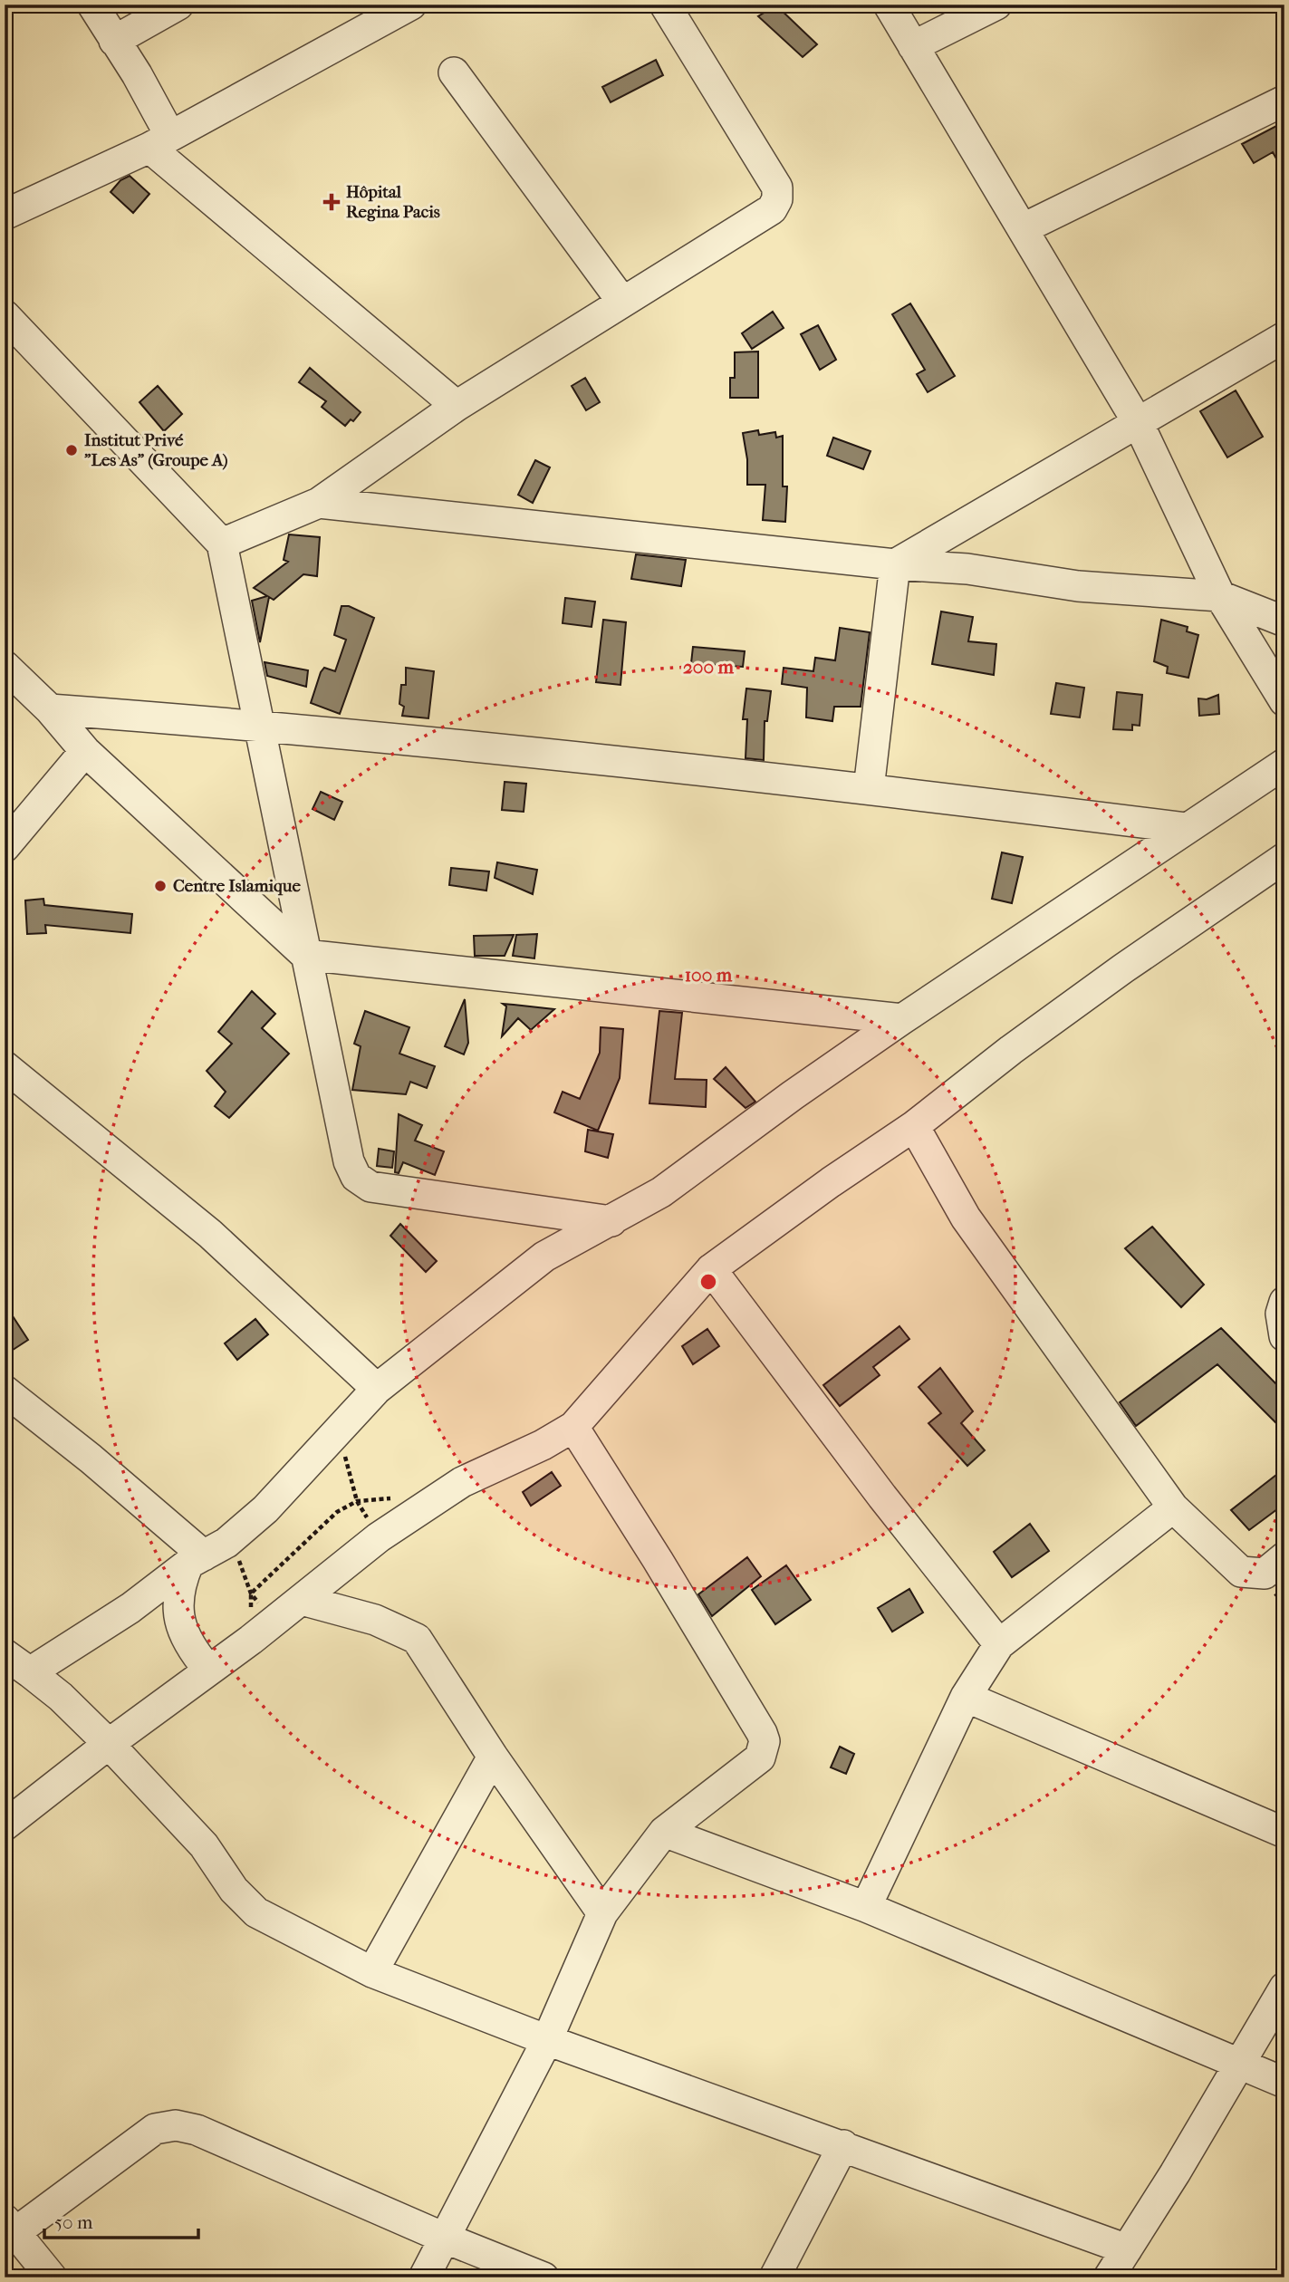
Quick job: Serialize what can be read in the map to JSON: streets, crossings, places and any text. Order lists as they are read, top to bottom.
{
  "places": {
    "health": ["Hôpital Regina Pacis"],
    "other": ["Institut Privé \"Les As\" (Groupe A)", "Centre Islamique"]
  },
  "scale_bar": "50 m",
  "rings": ["200 m", "100 m"]
}
